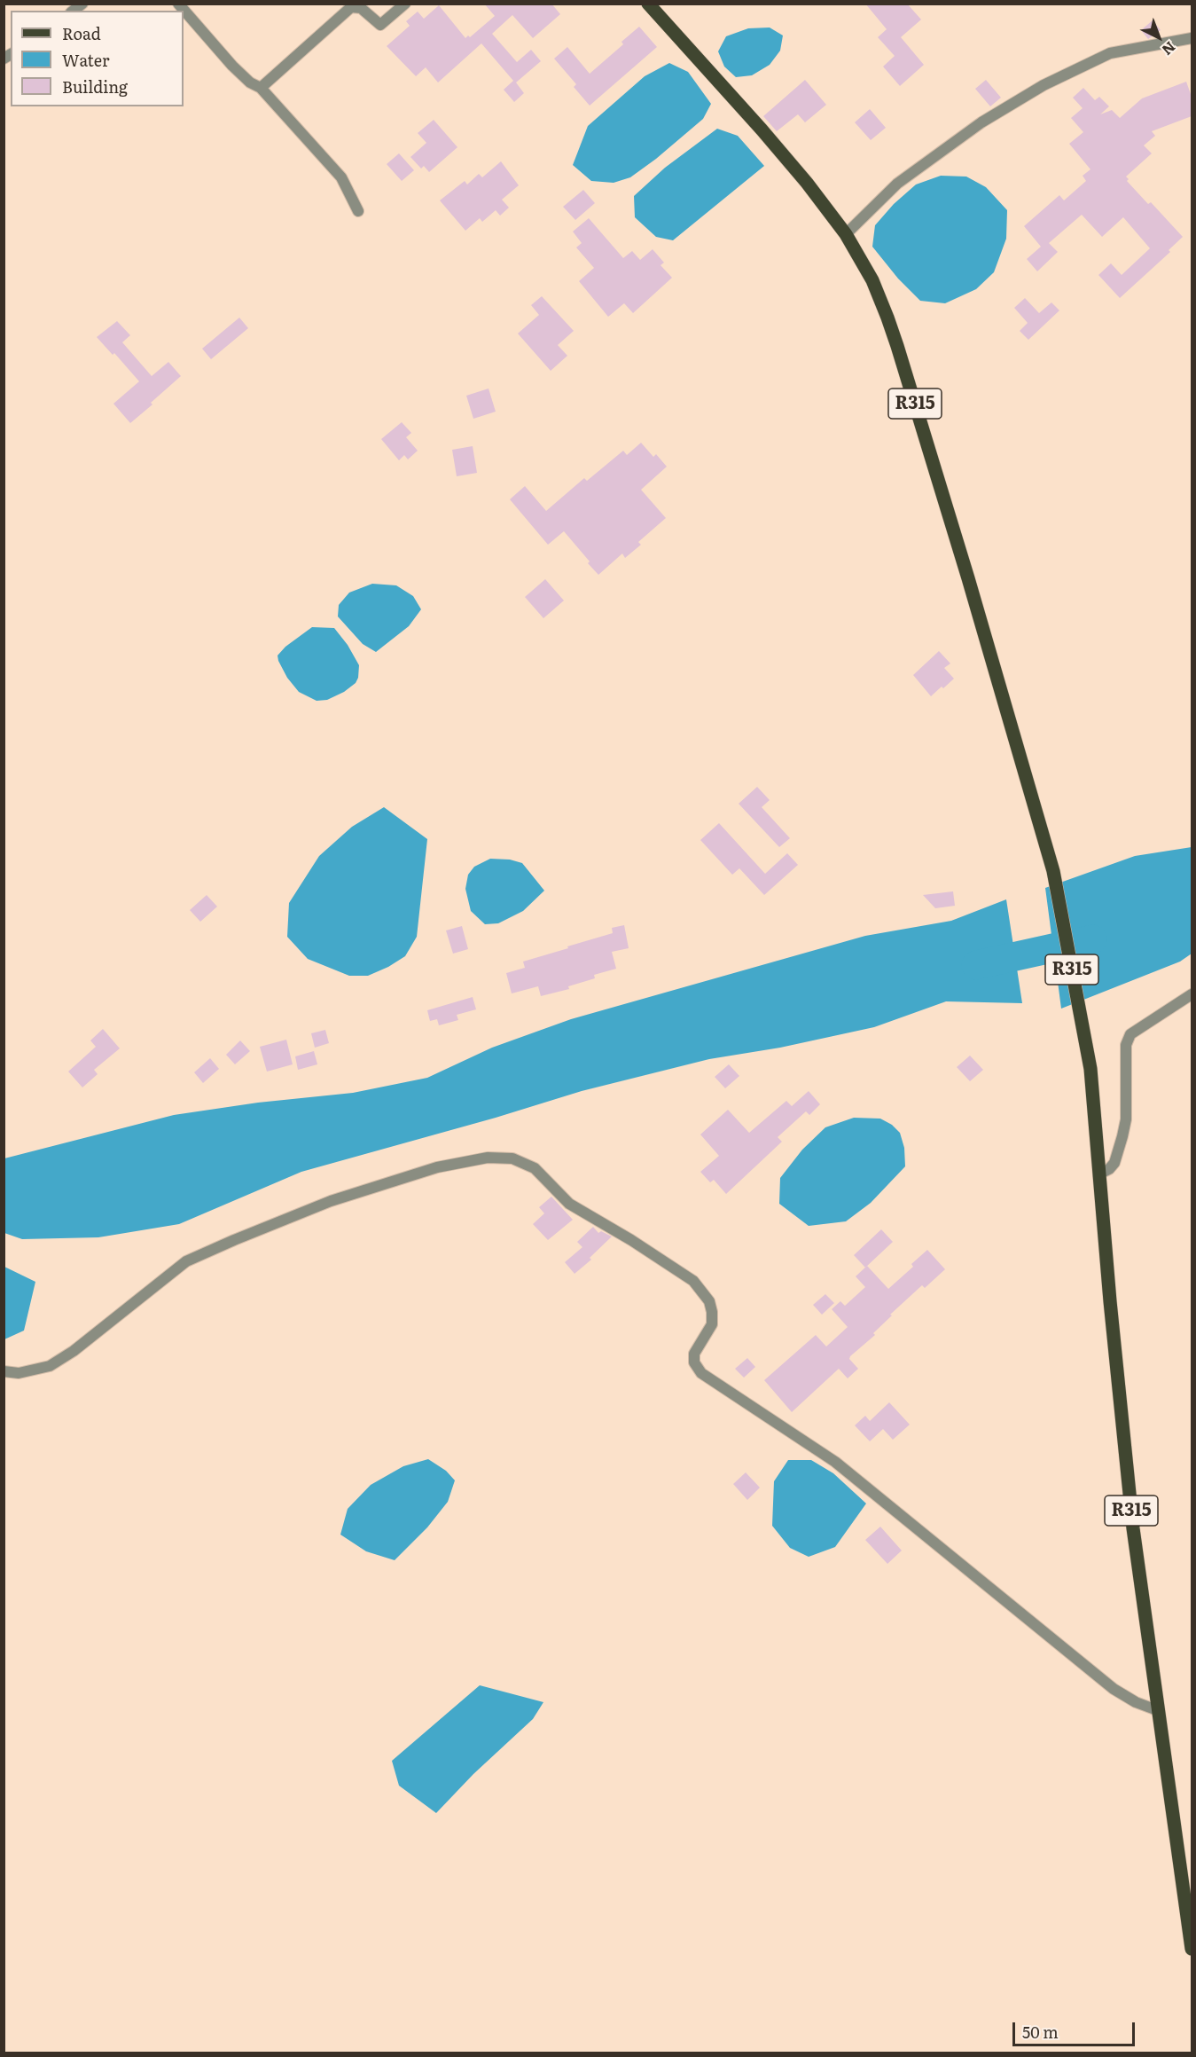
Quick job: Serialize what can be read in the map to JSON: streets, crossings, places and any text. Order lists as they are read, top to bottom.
{
  "streets": {
    "main road": ["R315"]
  },
  "legend": ["Road", "Water", "Building"],
  "scale_bar": "50 m",
  "north": "bottom right"
}
